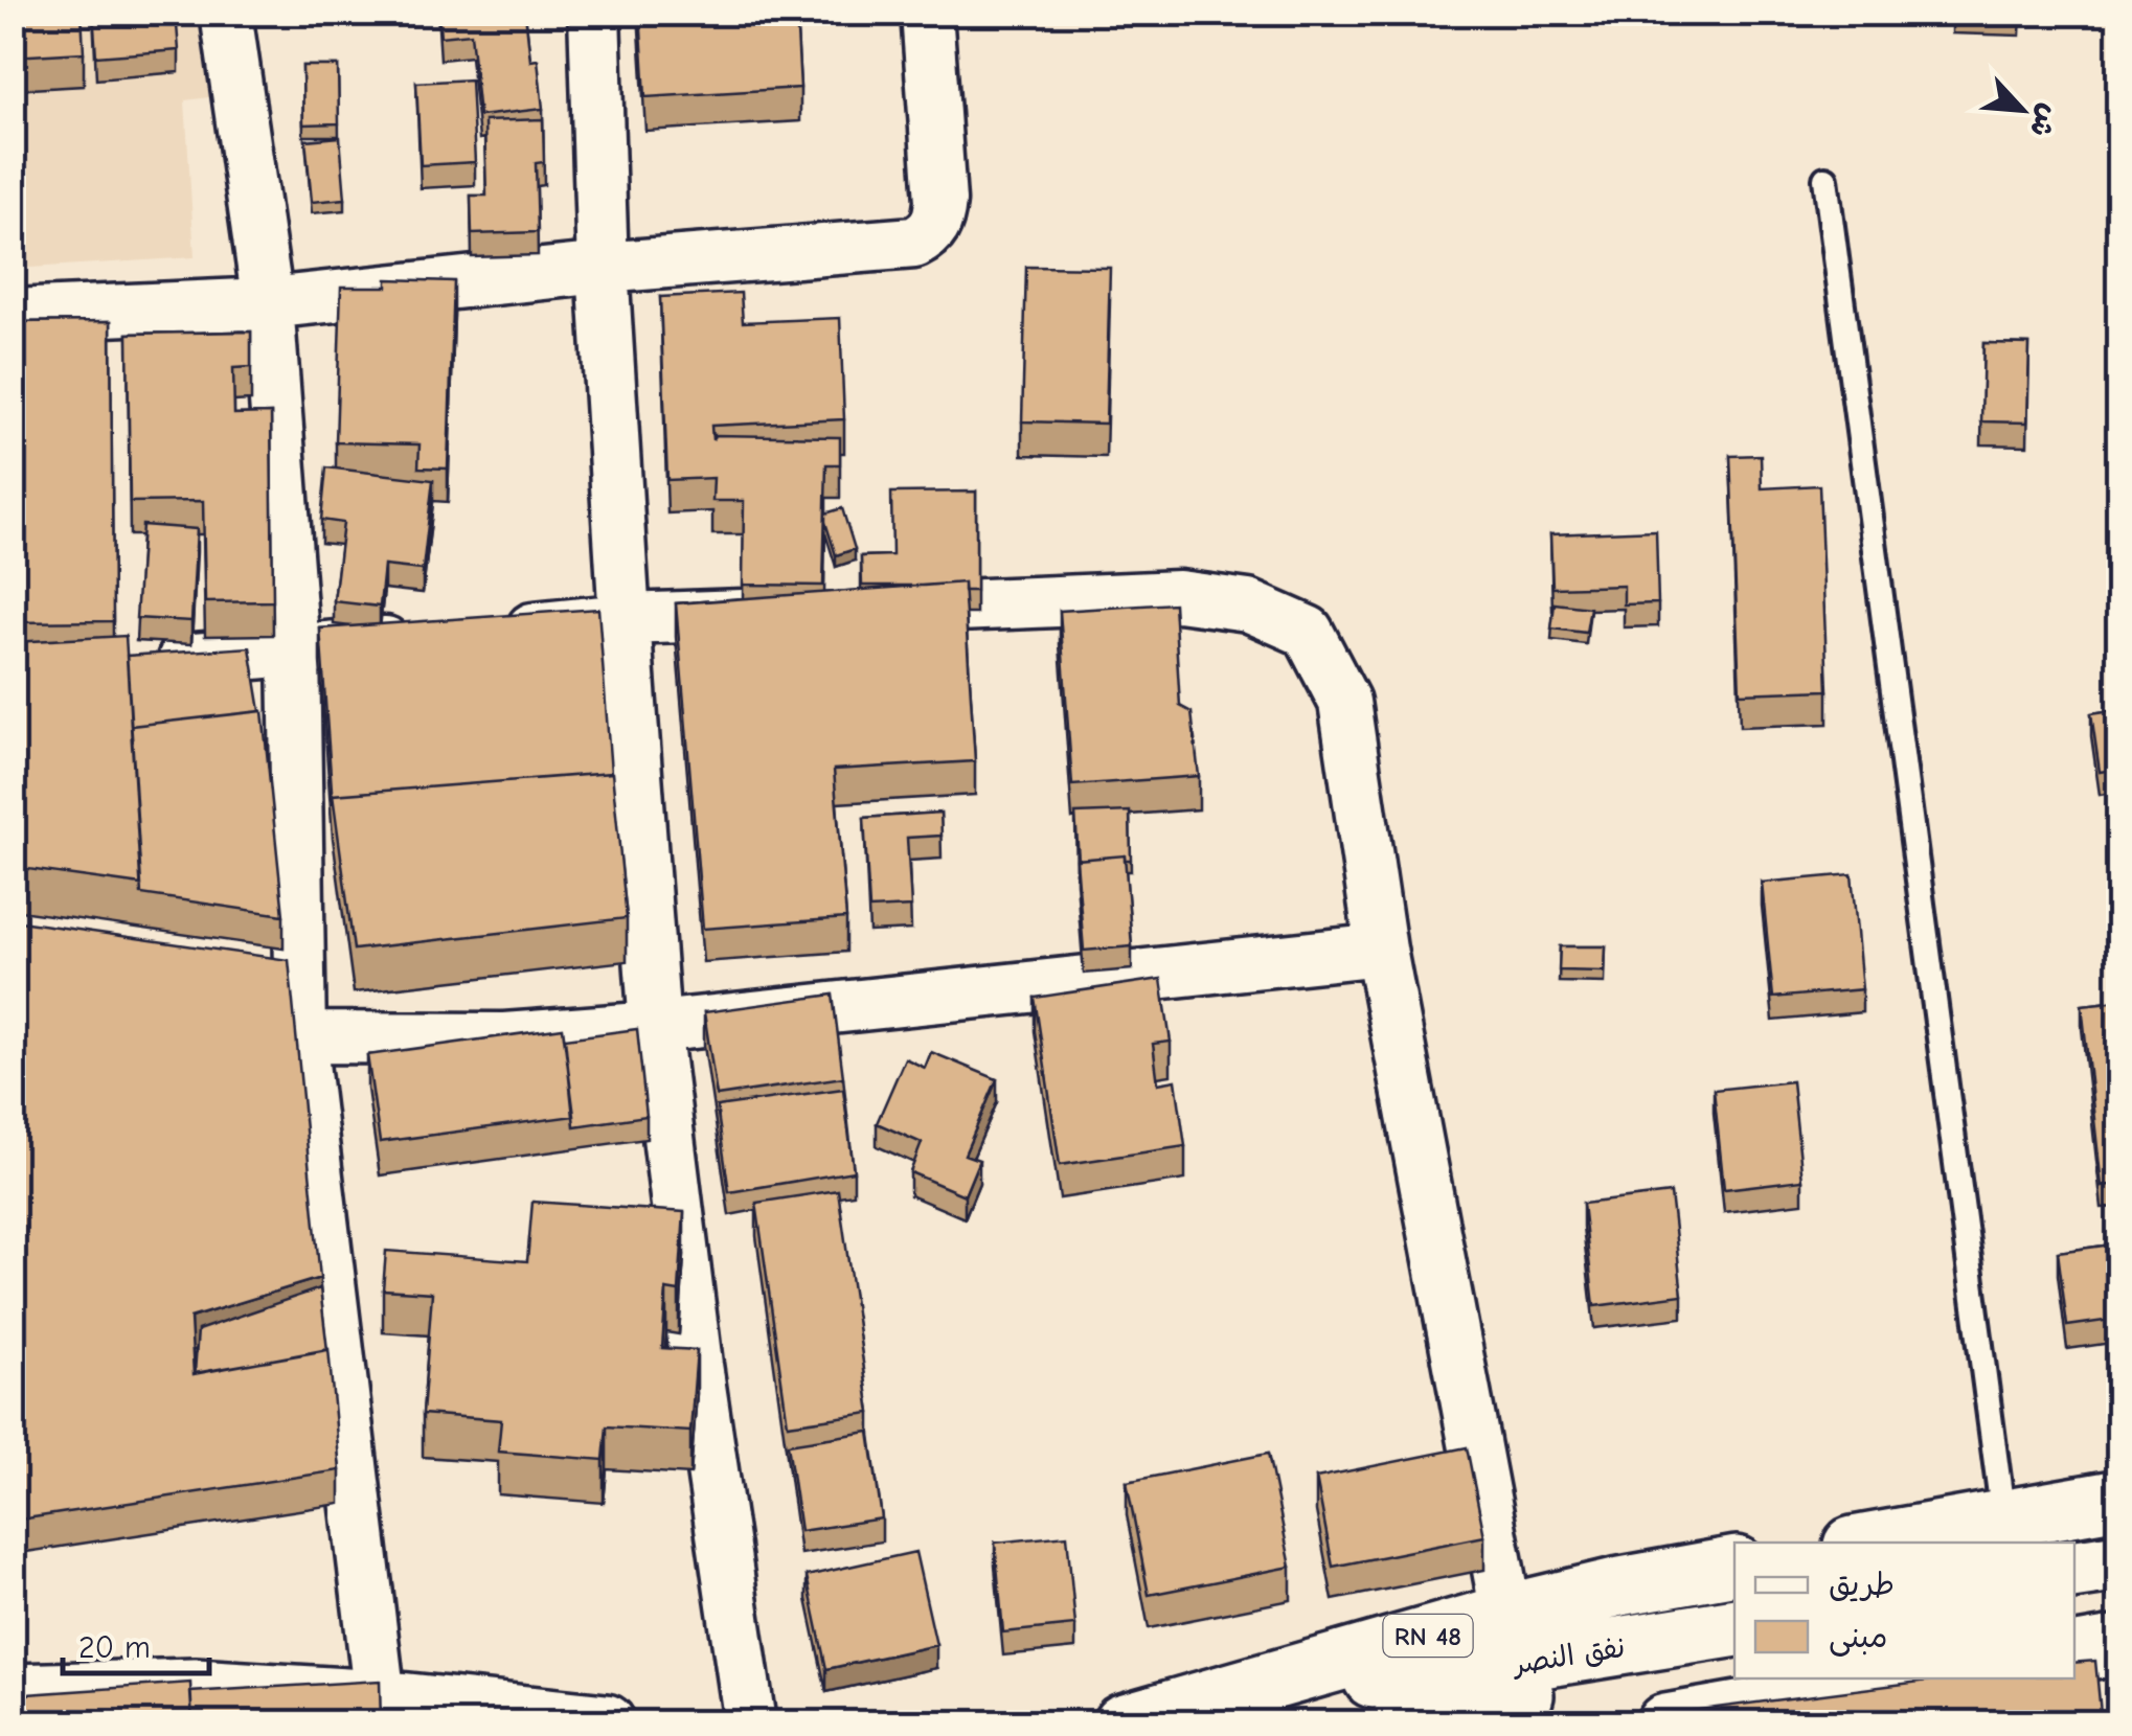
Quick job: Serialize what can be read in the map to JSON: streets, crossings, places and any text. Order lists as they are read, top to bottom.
{
  "streets": {
    "main road": ["RN 48", "نفق النصر"]
  },
  "crossings": [
    ["RN 48", "نفق النصر"]
  ],
  "legend": ["طريق", "مبنى"],
  "scale_bar": "20 m",
  "north": "bottom right"
}
